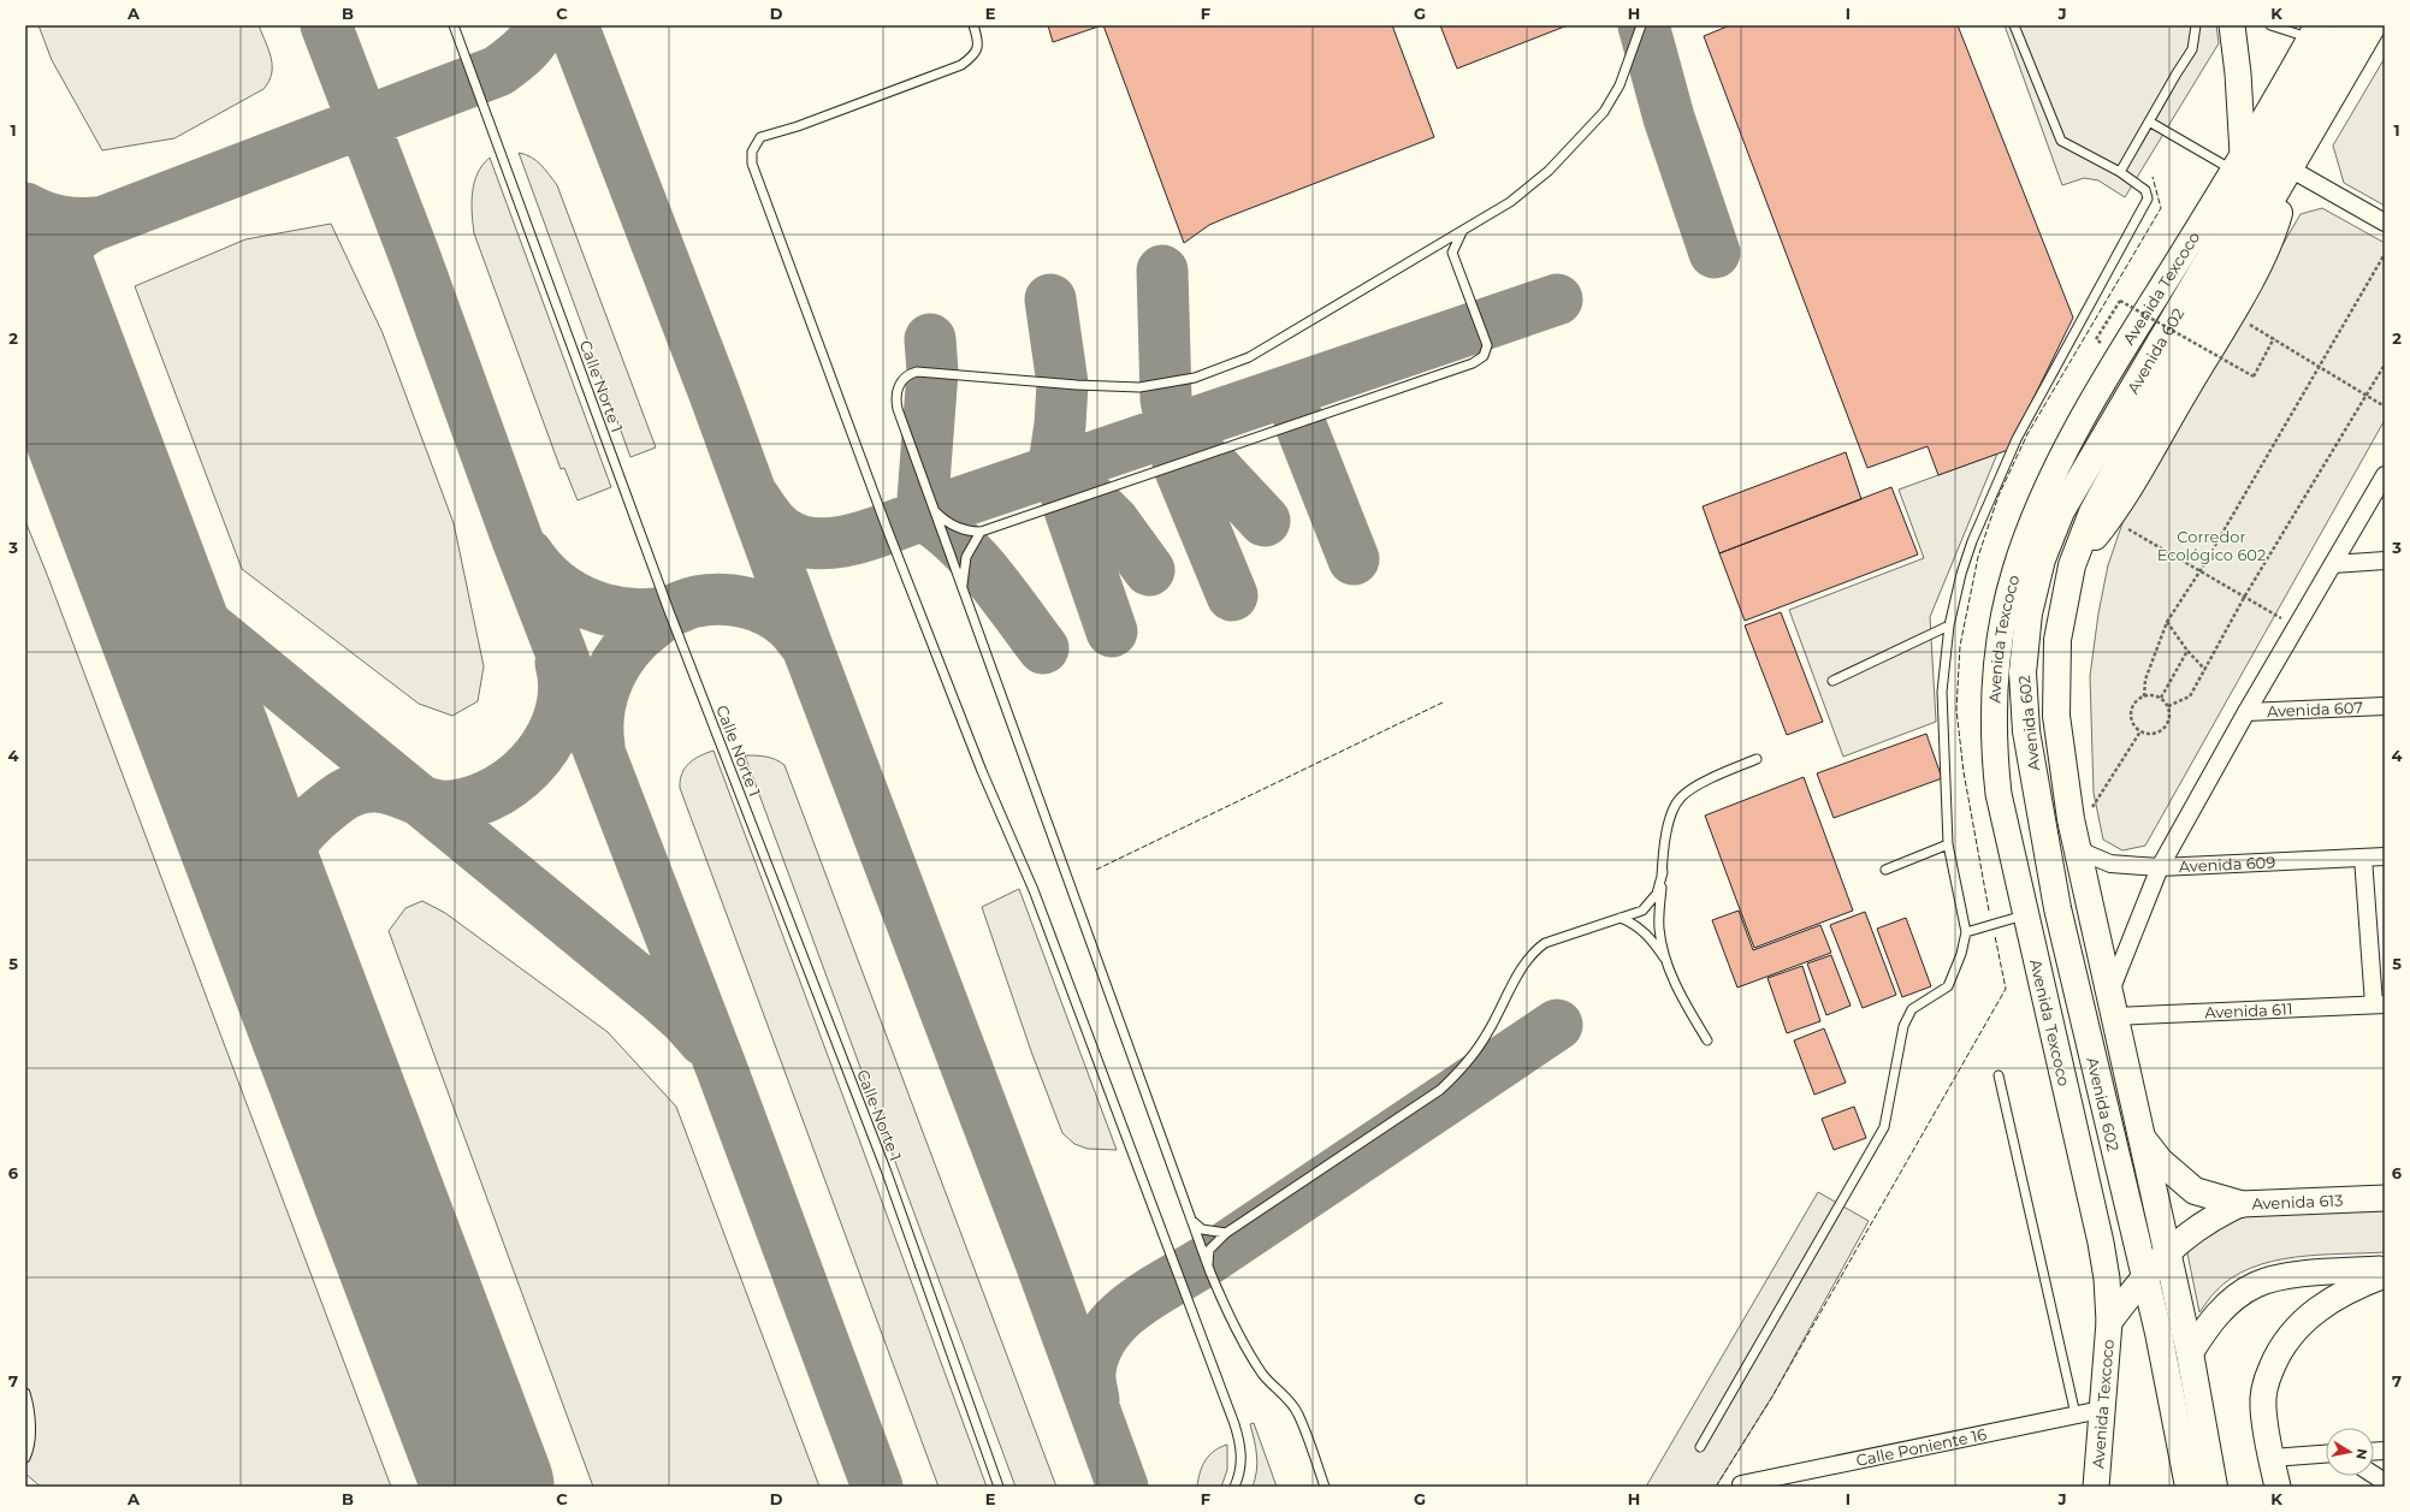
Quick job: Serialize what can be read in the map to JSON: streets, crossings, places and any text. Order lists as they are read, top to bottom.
{
  "streets": {
    "main road": ["Avenida Texcoco", "Avenida 602", "Avenida 613"],
    "street": [
      "Avenida 607",
      "Avenida 609",
      "Avenida 611",
      "Calle Poniente 16"
    ],
    "lane": ["Calle Norte 1"]
  },
  "crossings": [
    ["Avenida Texcoco", "Avenida 602"],
    ["Avenida Texcoco", "Avenida 613"],
    ["Avenida Texcoco", "Calle Poniente 16"],
    ["Avenida 602", "Avenida 609"],
    ["Avenida 602", "Avenida 611"],
    ["Avenida 602", "Avenida 613"]
  ],
  "parks": ["Corredor Ecológico 602"],
  "north": "right",
  "grid": {
    "columns": [
      "A",
      "B",
      "C",
      "D",
      "E",
      "F",
      "G",
      "H",
      "I",
      "J",
      "K"
    ],
    "rows": [
      "1",
      "2",
      "3",
      "4",
      "5",
      "6",
      "7"
    ]
  }
}
